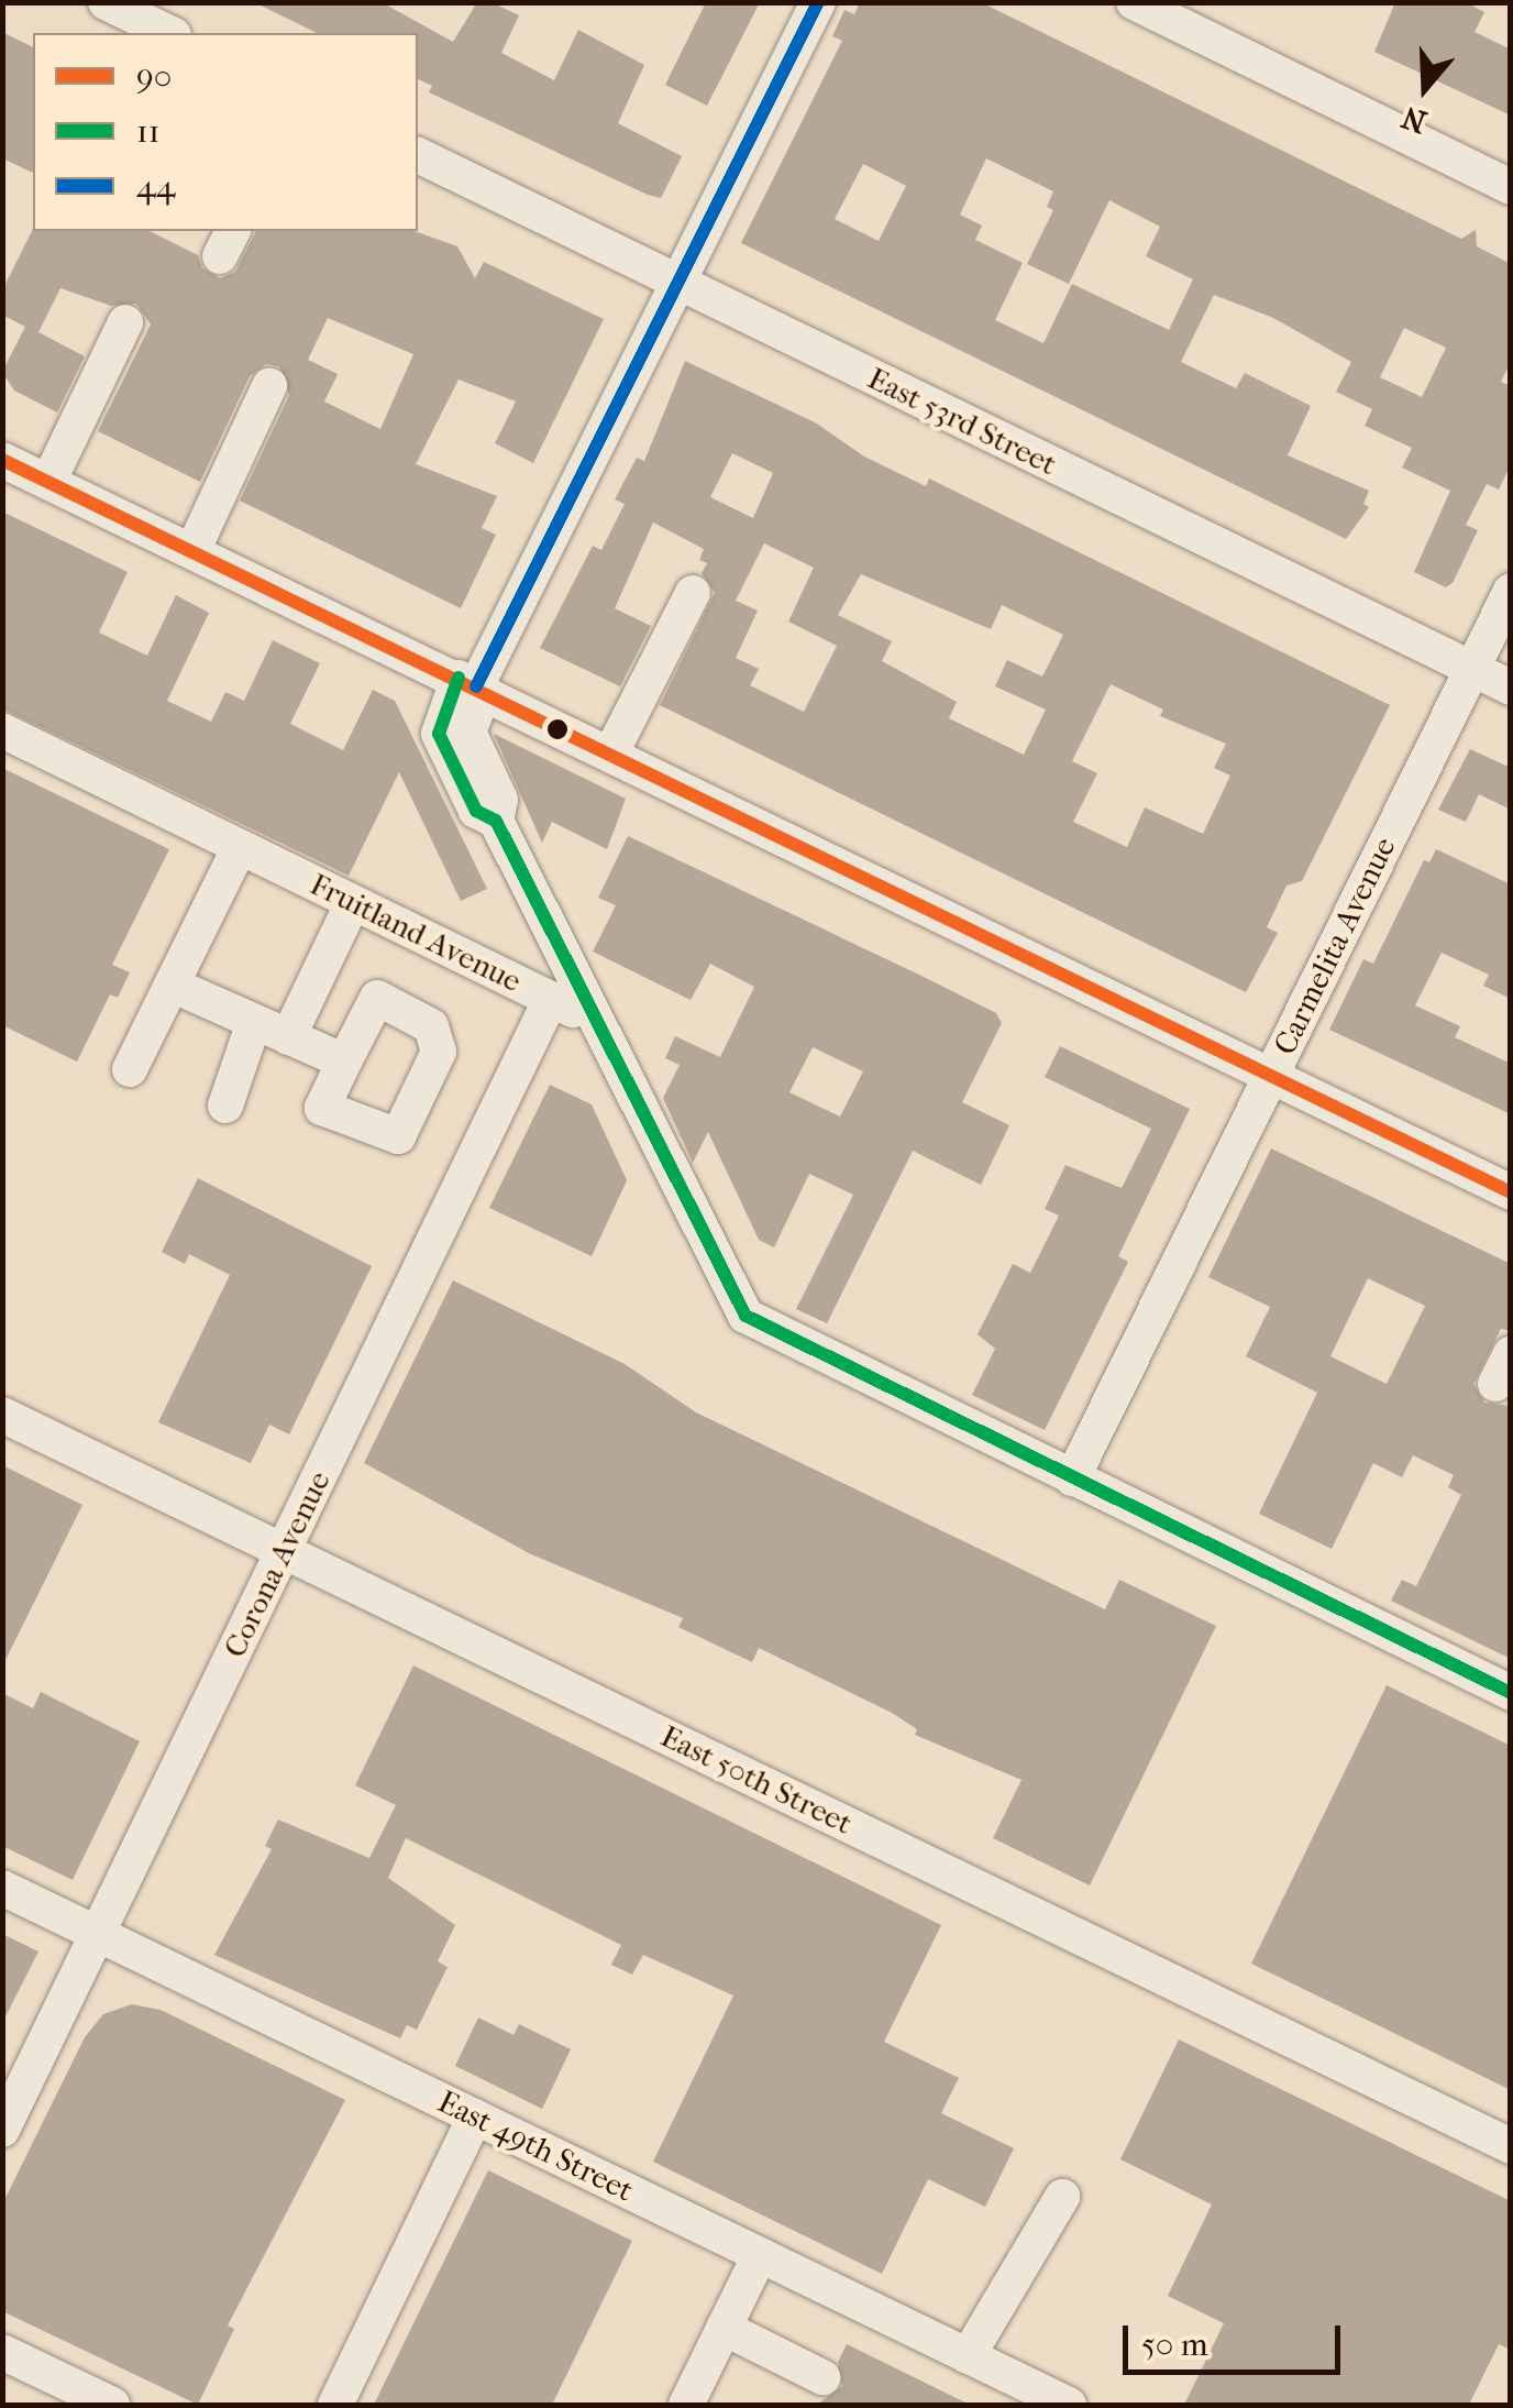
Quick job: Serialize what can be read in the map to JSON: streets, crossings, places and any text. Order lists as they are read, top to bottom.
{
  "streets": {
    "street": [
      "East 53rd Street",
      "Fruitland Avenue",
      "Carmelita Avenue",
      "Corona Avenue",
      "East 50th Street",
      "East 49th Street"
    ]
  },
  "crossings": [
    ["East 53rd Street", "Carmelita Avenue"],
    ["Fruitland Avenue", "Corona Avenue"],
    ["Corona Avenue", "East 50th Street"],
    ["Corona Avenue", "East 49th Street"]
  ],
  "lines": ["transit line 44", "transit line 90", "transit line 11"],
  "legend": ["90", "11", "44"],
  "scale_bar": "50 m",
  "north": "bottom"
}
